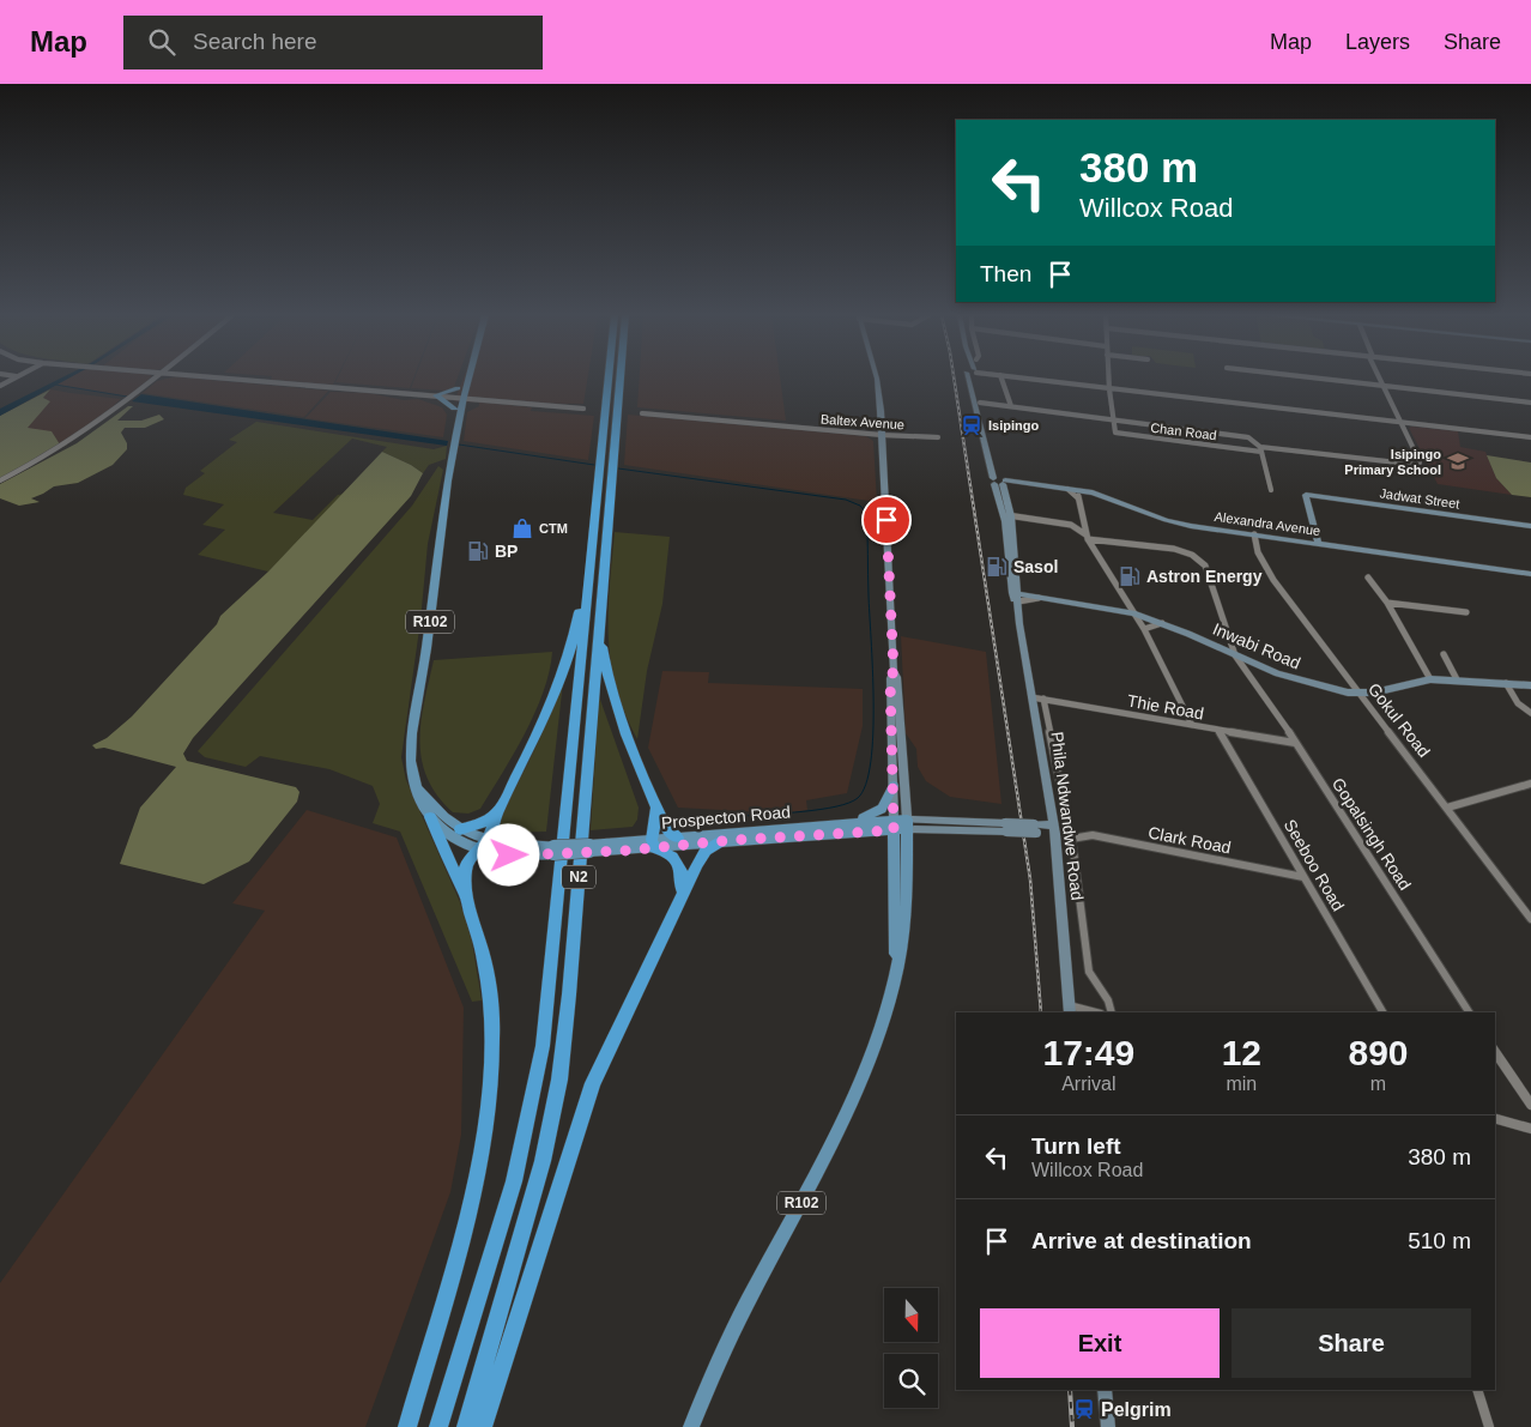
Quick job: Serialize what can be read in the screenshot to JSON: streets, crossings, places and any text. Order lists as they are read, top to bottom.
{
  "streets": {
    "highway": ["N2"],
    "main road": ["R102", "Prospecton Road"],
    "street": [
      "Baltex Avenue",
      "Chan Road",
      "Jadwat Street",
      "Alexandra Avenue",
      "Inwabi Road",
      "Thie Road",
      "Gokul Road",
      "Phila Ndwandwe Road",
      "Gopalsingh Road",
      "Clark Road",
      "Seeboo Road"
    ]
  },
  "crossings": [
    ["Jadwat Street", "Alexandra Avenue"],
    ["Alexandra Avenue", "Gokul Road"],
    ["Alexandra Avenue", "Phila Ndwandwe Road"],
    ["R102", "Prospecton Road"],
    ["Inwabi Road", "Gokul Road"],
    ["Inwabi Road", "Phila Ndwandwe Road"],
    ["Inwabi Road", "Gopalsingh Road"],
    ["Thie Road", "Phila Ndwandwe Road"],
    ["Thie Road", "Gopalsingh Road"],
    ["Thie Road", "Seeboo Road"],
    ["Phila Ndwandwe Road", "Prospecton Road"],
    ["Phila Ndwandwe Road", "Clark Road"],
    ["Clark Road", "Seeboo Road"]
  ],
  "places": {
    "station": ["Isipingo", "Pelgrim"],
    "school or university": ["Isipingo Primary School"],
    "shop": ["CTM"],
    "fuel station": ["BP", "Sasol", "Astron Energy"]
  },
  "north": "bottom",
  "page": {
    "header": "Map",
    "search": "Search here",
    "nav": ["Map", "Layers", "Share"],
    "turn": ["380 m", "Willcox Road"],
    "then": "Then",
    "eta": [
      "17:49",
      "Arrival",
      "12",
      "min",
      "890",
      "m"
    ],
    "list": [
      {
        "name": "Turn left",
        "note": "Willcox Road",
        "value": "380 m"
      },
      {
        "name": "Arrive at destination",
        "value": "510 m"
      }
    ],
    "buttons": ["Exit", "Share"]
  }
}
